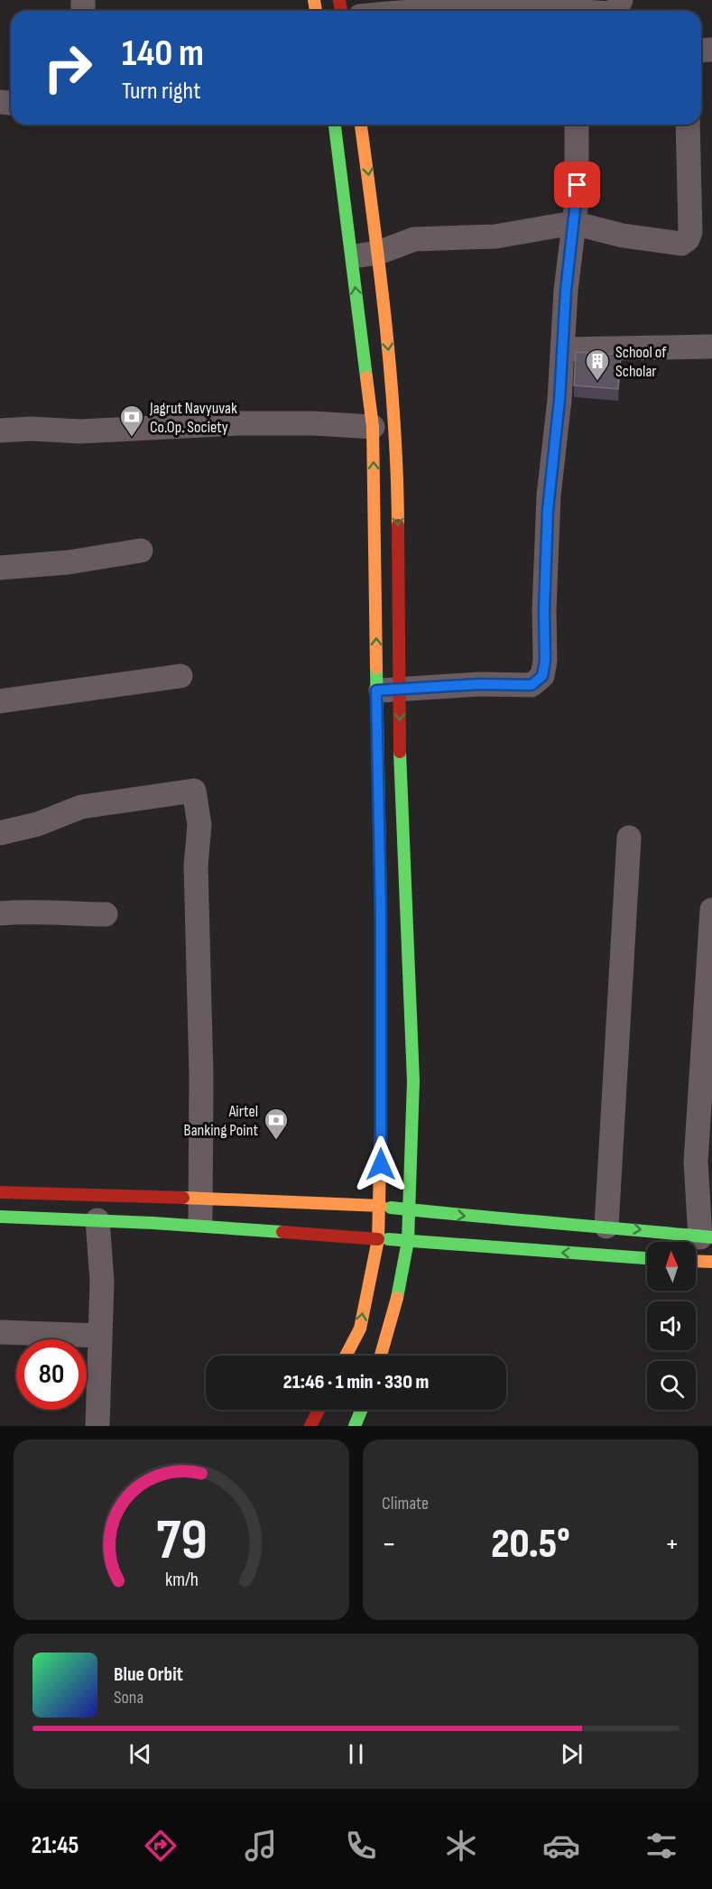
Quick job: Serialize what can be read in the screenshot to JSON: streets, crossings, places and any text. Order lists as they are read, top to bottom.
{
  "places": {
    "building": ["School of Scholar"],
    "bank": ["Jagrut Navyuvak Co.Op. Society", "Airtel Banking Point"]
  },
  "north": "top",
  "page": {
    "turn": ["140 m", "Turn right"],
    "limit": "80",
    "trip": "21:46 · 1 min · 330 m",
    "tile": "Climate",
    "heat": ["−", "20.5°", "+"],
    "song": ["Blue Orbit", "Sona"],
    "tabs": "21:45",
    "gauge": ["79", "km/h"]
  }
}
